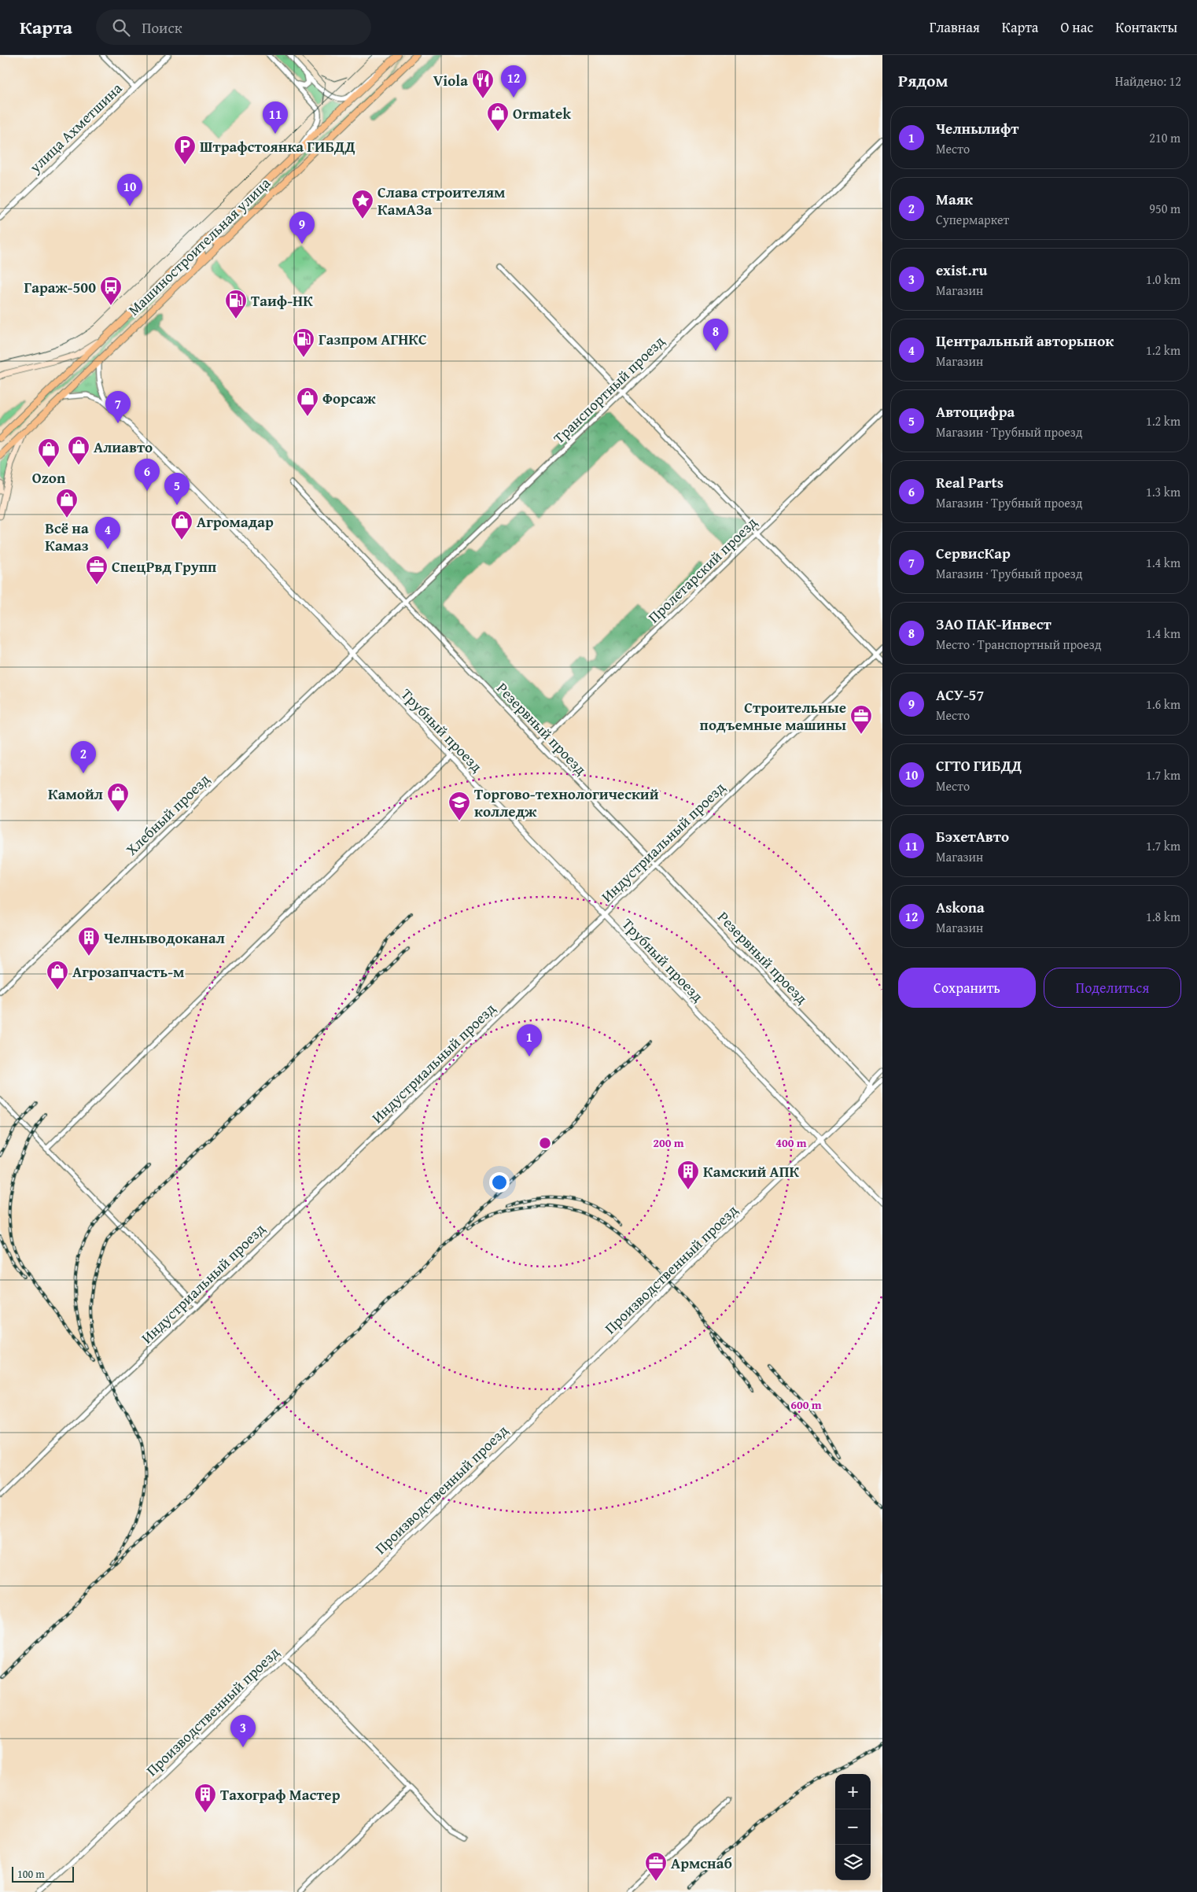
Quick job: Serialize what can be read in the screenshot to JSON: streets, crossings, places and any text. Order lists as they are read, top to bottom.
{
  "streets": {
    "main road": ["Машиностроительная улица"],
    "street": [
      "улица Ахметшина",
      "Транспортный проезд",
      "Пролетарский проезд",
      "Резервный проезд",
      "Трубный проезд",
      "Хлебный проезд",
      "Индустриальный проезд",
      "Производственный проезд"
    ]
  },
  "crossings": [
    ["Транспортный проезд", "Резервный проезд"],
    ["Транспортный проезд", "Трубный проезд"],
    ["Транспортный проезд", "Хлебный проезд"],
    ["Пролетарский проезд", "Резервный проезд"],
    ["Резервный проезд", "Индустриальный проезд"],
    ["Резервный проезд", "Производственный проезд"],
    ["Трубный проезд", "Хлебный проезд"],
    ["Трубный проезд", "Индустриальный проезд"],
    ["Трубный проезд", "Производственный проезд"]
  ],
  "places": {
    "restaurant": ["Viola"],
    "shop": [
      "Ormatek",
      "Форсаж",
      "Алиавто",
      "Ozon",
      "Всё на Камаз",
      "Агромадар",
      "Камойл",
      "Агрозапчасть-м"
    ],
    "parking": ["Штрафстоянка ГИБДД"],
    "place": ["Слава строителям КамАЗа"],
    "bus stop": ["Гараж-500"],
    "fuel station": ["Таиф-НК", "Газпром АГНКС"],
    "office": ["СпецРвд Групп", "Строительные подъемные машины", "Армснаб"],
    "school or university": ["Торгово-технологический колледж"],
    "building": ["Челныводоканал", "Камский АПК", "Тахограф Мастер"]
  },
  "scale_bar": "100 m",
  "page": {
    "header": "Карта",
    "search": "Поиск",
    "nav": [
      "Главная",
      "Карта",
      "О нас",
      "Контакты"
    ],
    "heading": ["Рядом", "Найдено: 12"],
    "pins": [
      "12",
      "11",
      "10",
      "9",
      "8",
      "7",
      "6",
      "5",
      "4",
      "2",
      "1",
      "3"
    ],
    "list": [
      {
        "mark": "1",
        "name": "Челнылифт",
        "note": "Место",
        "value": "210 m"
      },
      {
        "mark": "2",
        "name": "Маяк",
        "note": "Супермаркет",
        "value": "950 m"
      },
      {
        "mark": "3",
        "name": "exist.ru",
        "note": "Магазин",
        "value": "1.0 km"
      },
      {
        "mark": "4",
        "name": "Центральный авторынок",
        "note": "Магазин",
        "value": "1.2 km"
      },
      {
        "mark": "5",
        "name": "Автоцифра",
        "note": "Магазин · Трубный проезд",
        "value": "1.2 km"
      },
      {
        "mark": "6",
        "name": "Real Parts",
        "note": "Магазин · Трубный проезд",
        "value": "1.3 km"
      },
      {
        "mark": "7",
        "name": "СервисКар",
        "note": "Магазин · Трубный проезд",
        "value": "1.4 km"
      },
      {
        "mark": "8",
        "name": "ЗАО ПАК-Инвест",
        "note": "Место · Транспортный проезд",
        "value": "1.4 km"
      },
      {
        "mark": "9",
        "name": "АСУ-57",
        "note": "Место",
        "value": "1.6 km"
      },
      {
        "mark": "10",
        "name": "СГТО ГИБДД",
        "note": "Место",
        "value": "1.7 km"
      },
      {
        "mark": "11",
        "name": "БэхетАвто",
        "note": "Магазин",
        "value": "1.7 km"
      },
      {
        "mark": "12",
        "name": "Askona",
        "note": "Магазин",
        "value": "1.8 km"
      }
    ],
    "buttons": ["Сохранить", "Поделиться"],
    "map_buttons": ["+", "−"],
    "scale": "100 m"
  },
  "rings": ["200 m", "400 m", "600 m"]
}
